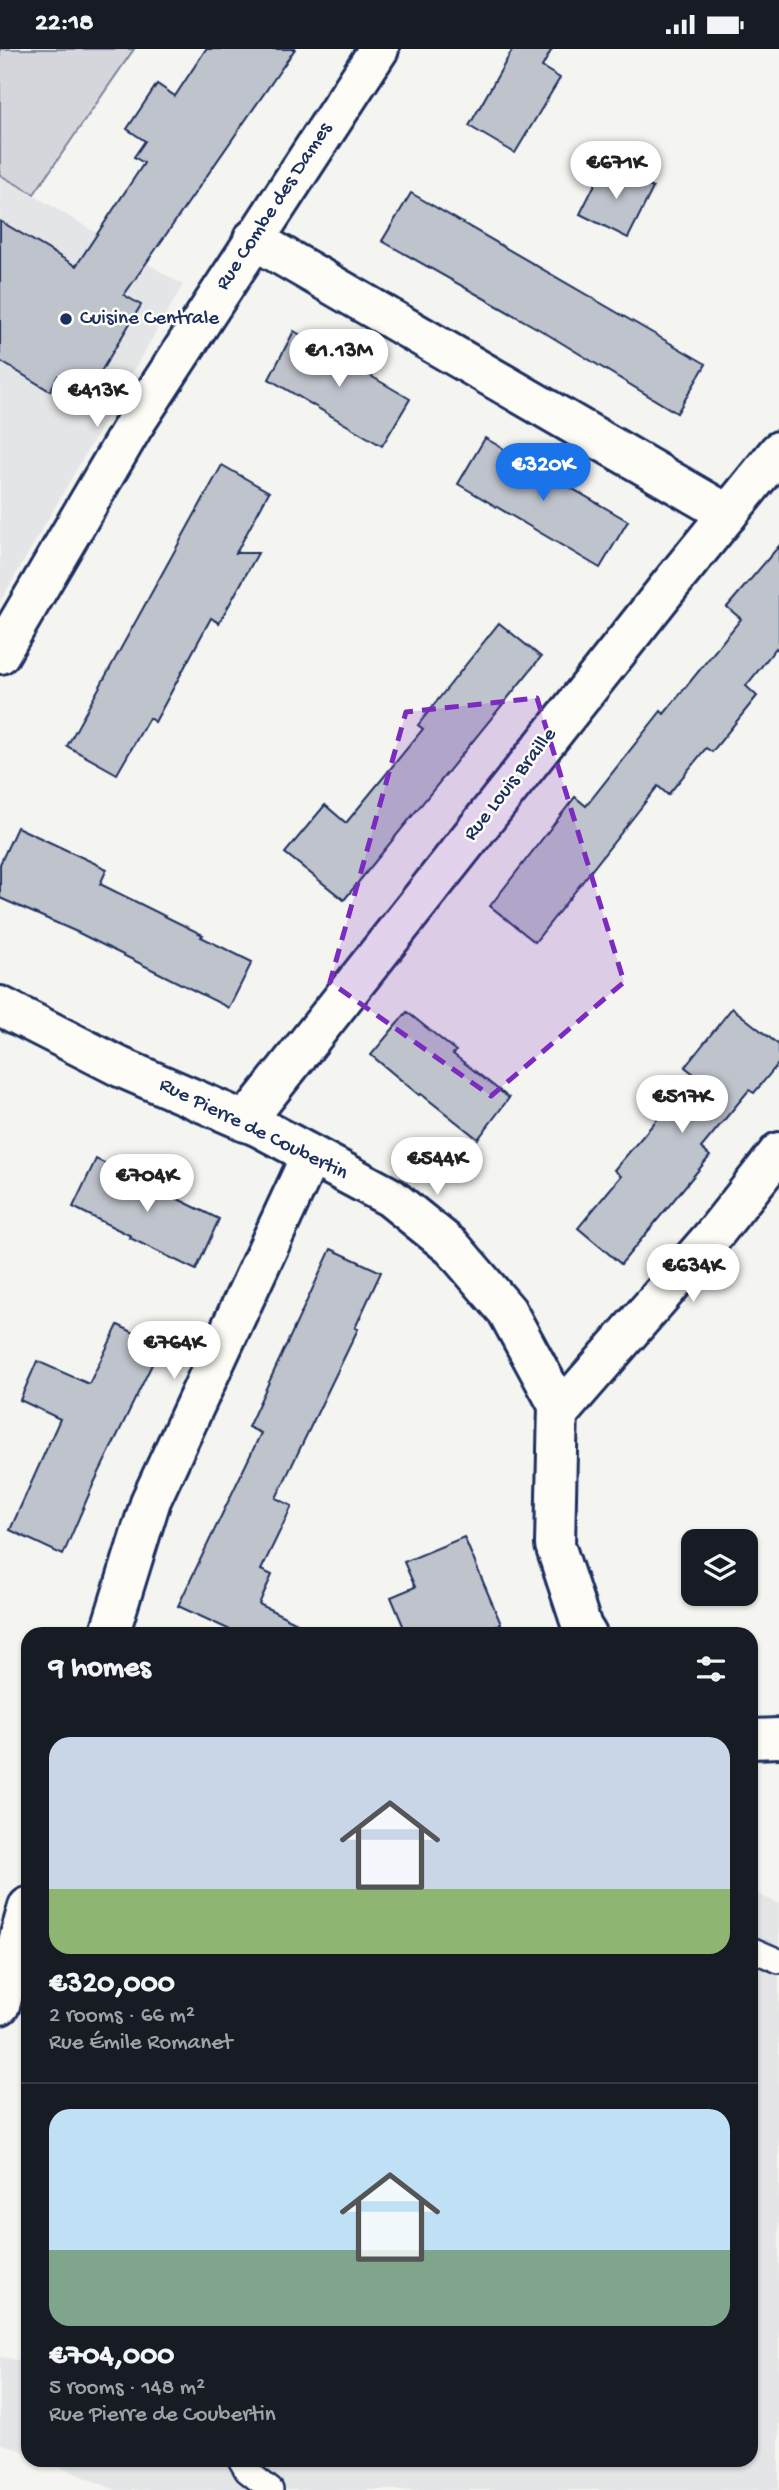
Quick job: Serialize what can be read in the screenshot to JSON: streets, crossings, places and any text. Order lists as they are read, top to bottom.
{
  "streets": {
    "street": ["Rue Combe des Dames", "Rue Louis Braille", "Rue Pierre de Coubertin"]
  },
  "crossings": [
    ["Rue Louis Braille", "Rue Pierre de Coubertin"]
  ],
  "places": ["Cuisine Centrale"],
  "page": {
    "status": "22:18",
    "price": [
      "€671K",
      "€1.13M",
      "€413K",
      "€320K",
      "€517K",
      "€544K",
      "€704K",
      "€634K",
      "€764K"
    ],
    "heading": "9 homes",
    "list": [
      {
        "name": "€320,000",
        "note": "2 rooms · 66 m² · Rue Émile Romanet"
      },
      {
        "name": "€704,000",
        "note": "5 rooms · 148 m² · Rue Pierre de Coubertin"
      }
    ]
  }
}
